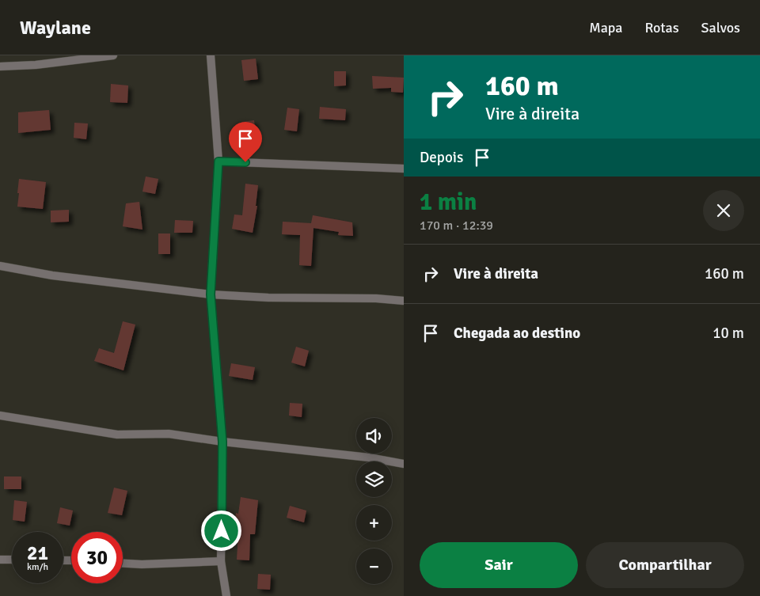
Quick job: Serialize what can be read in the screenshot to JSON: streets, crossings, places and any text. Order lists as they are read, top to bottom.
{
  "page": {
    "header": "Waylane",
    "nav": ["Mapa", "Rotas", "Salvos"],
    "turn": ["160 m", "Vire à direita"],
    "then": "Depois",
    "heading": ["1 min", "170 m · 12:39"],
    "list": [
      {
        "name": "Vire à direita",
        "value": "160 m"
      },
      {
        "name": "Chegada ao destino",
        "value": "10 m"
      }
    ],
    "map_buttons": ["+", "−"],
    "speed": "21 km/h",
    "limit": "30",
    "buttons": ["Sair", "Compartilhar"]
  }
}
